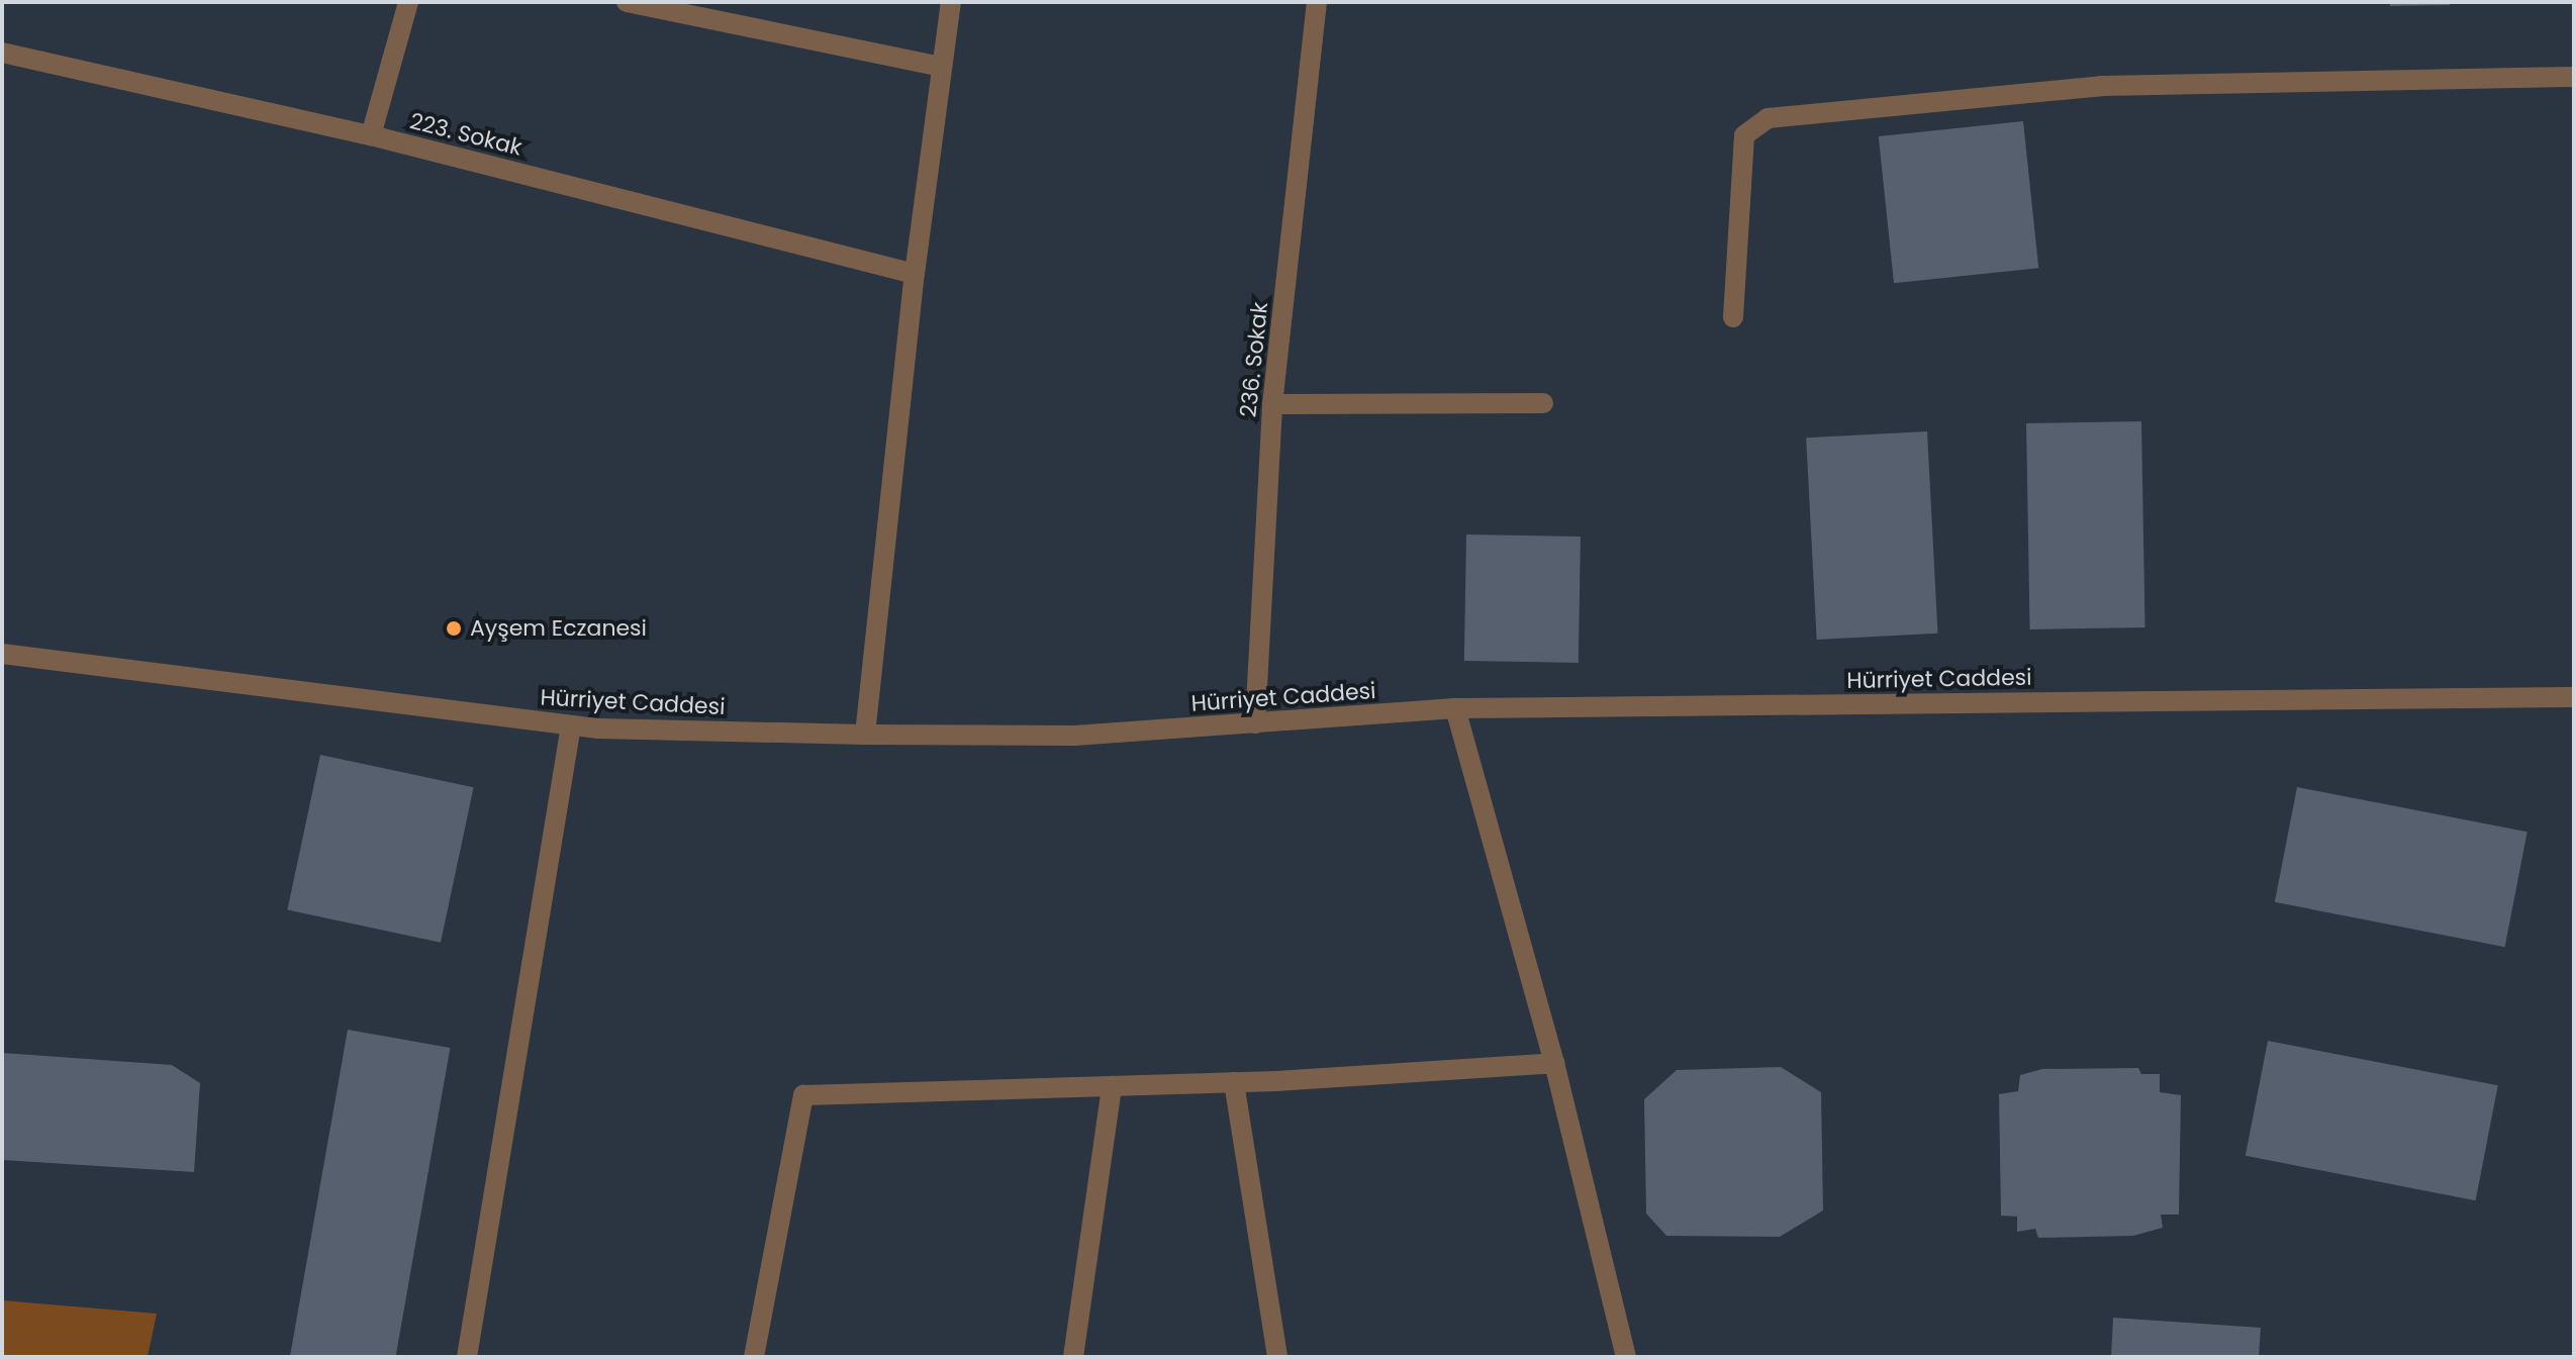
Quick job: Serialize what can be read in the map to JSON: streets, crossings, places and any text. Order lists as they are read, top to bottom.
{
  "streets": {
    "street": ["223. Sokak", "236. Sokak", "Hürriyet Caddesi"]
  },
  "crossings": [
    ["236. Sokak", "Hürriyet Caddesi"]
  ],
  "places": ["Ayşem Eczanesi"]
}
